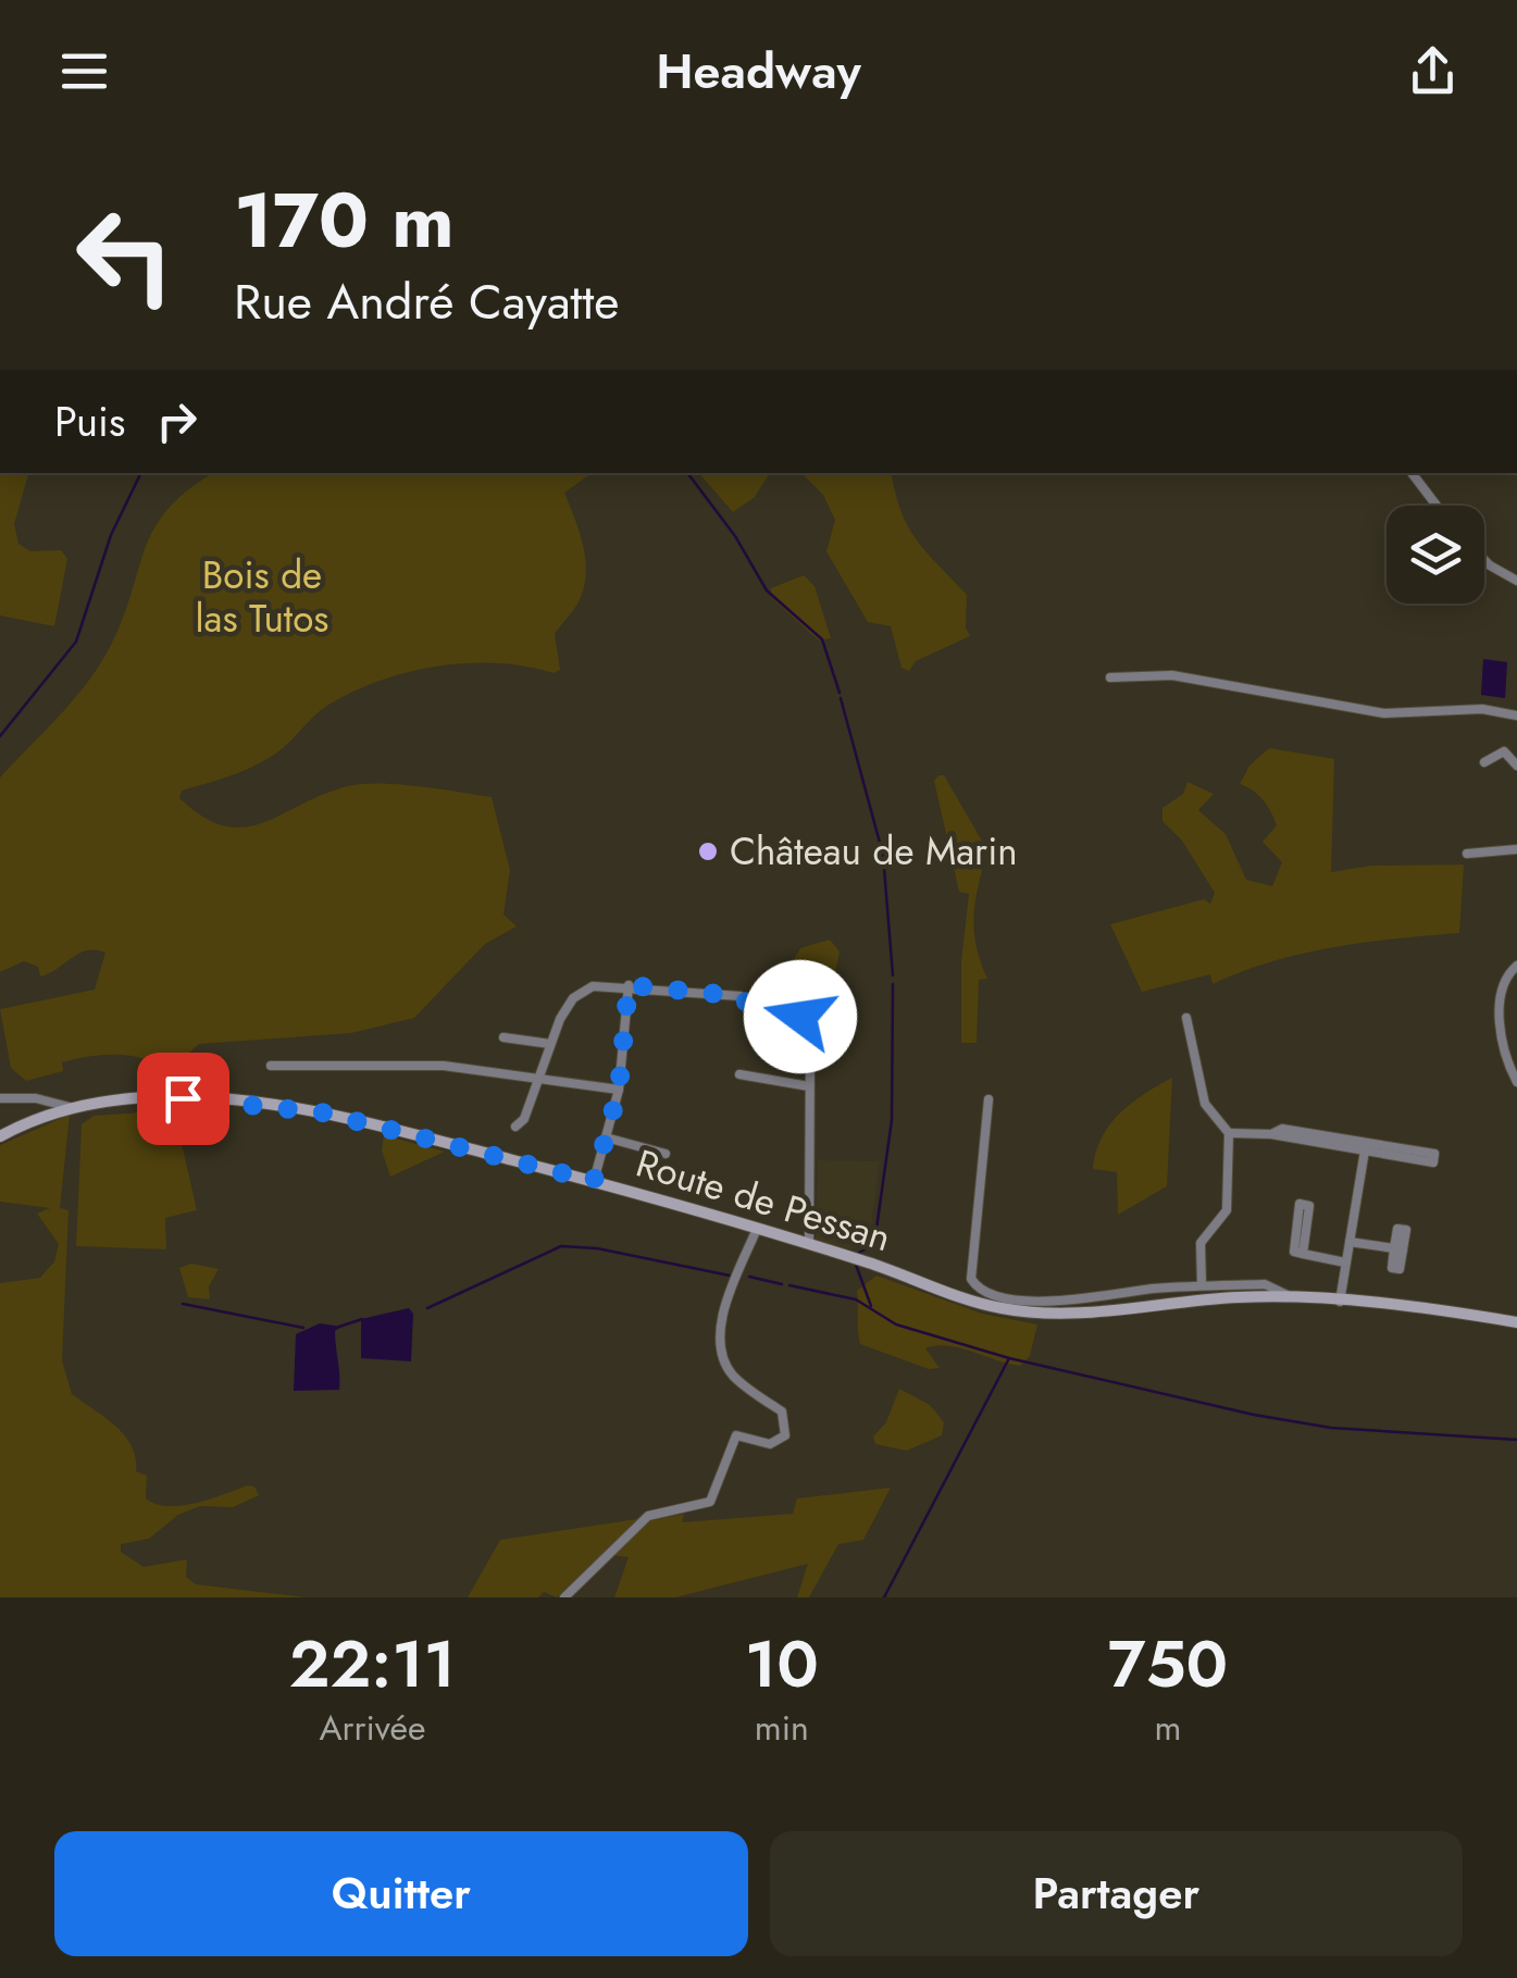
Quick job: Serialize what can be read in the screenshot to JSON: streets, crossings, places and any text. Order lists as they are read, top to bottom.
{
  "streets": {
    "main road": ["Route de Pessan"]
  },
  "parks": ["Bois de las Tutos"],
  "places": ["Château de Marin"],
  "page": {
    "header": "Headway",
    "turn": ["170 m", "Rue André Cayatte"],
    "then": "Puis",
    "eta": [
      "22:11",
      "Arrivée",
      "10",
      "min",
      "750",
      "m"
    ],
    "buttons": ["Quitter", "Partager"]
  }
}
